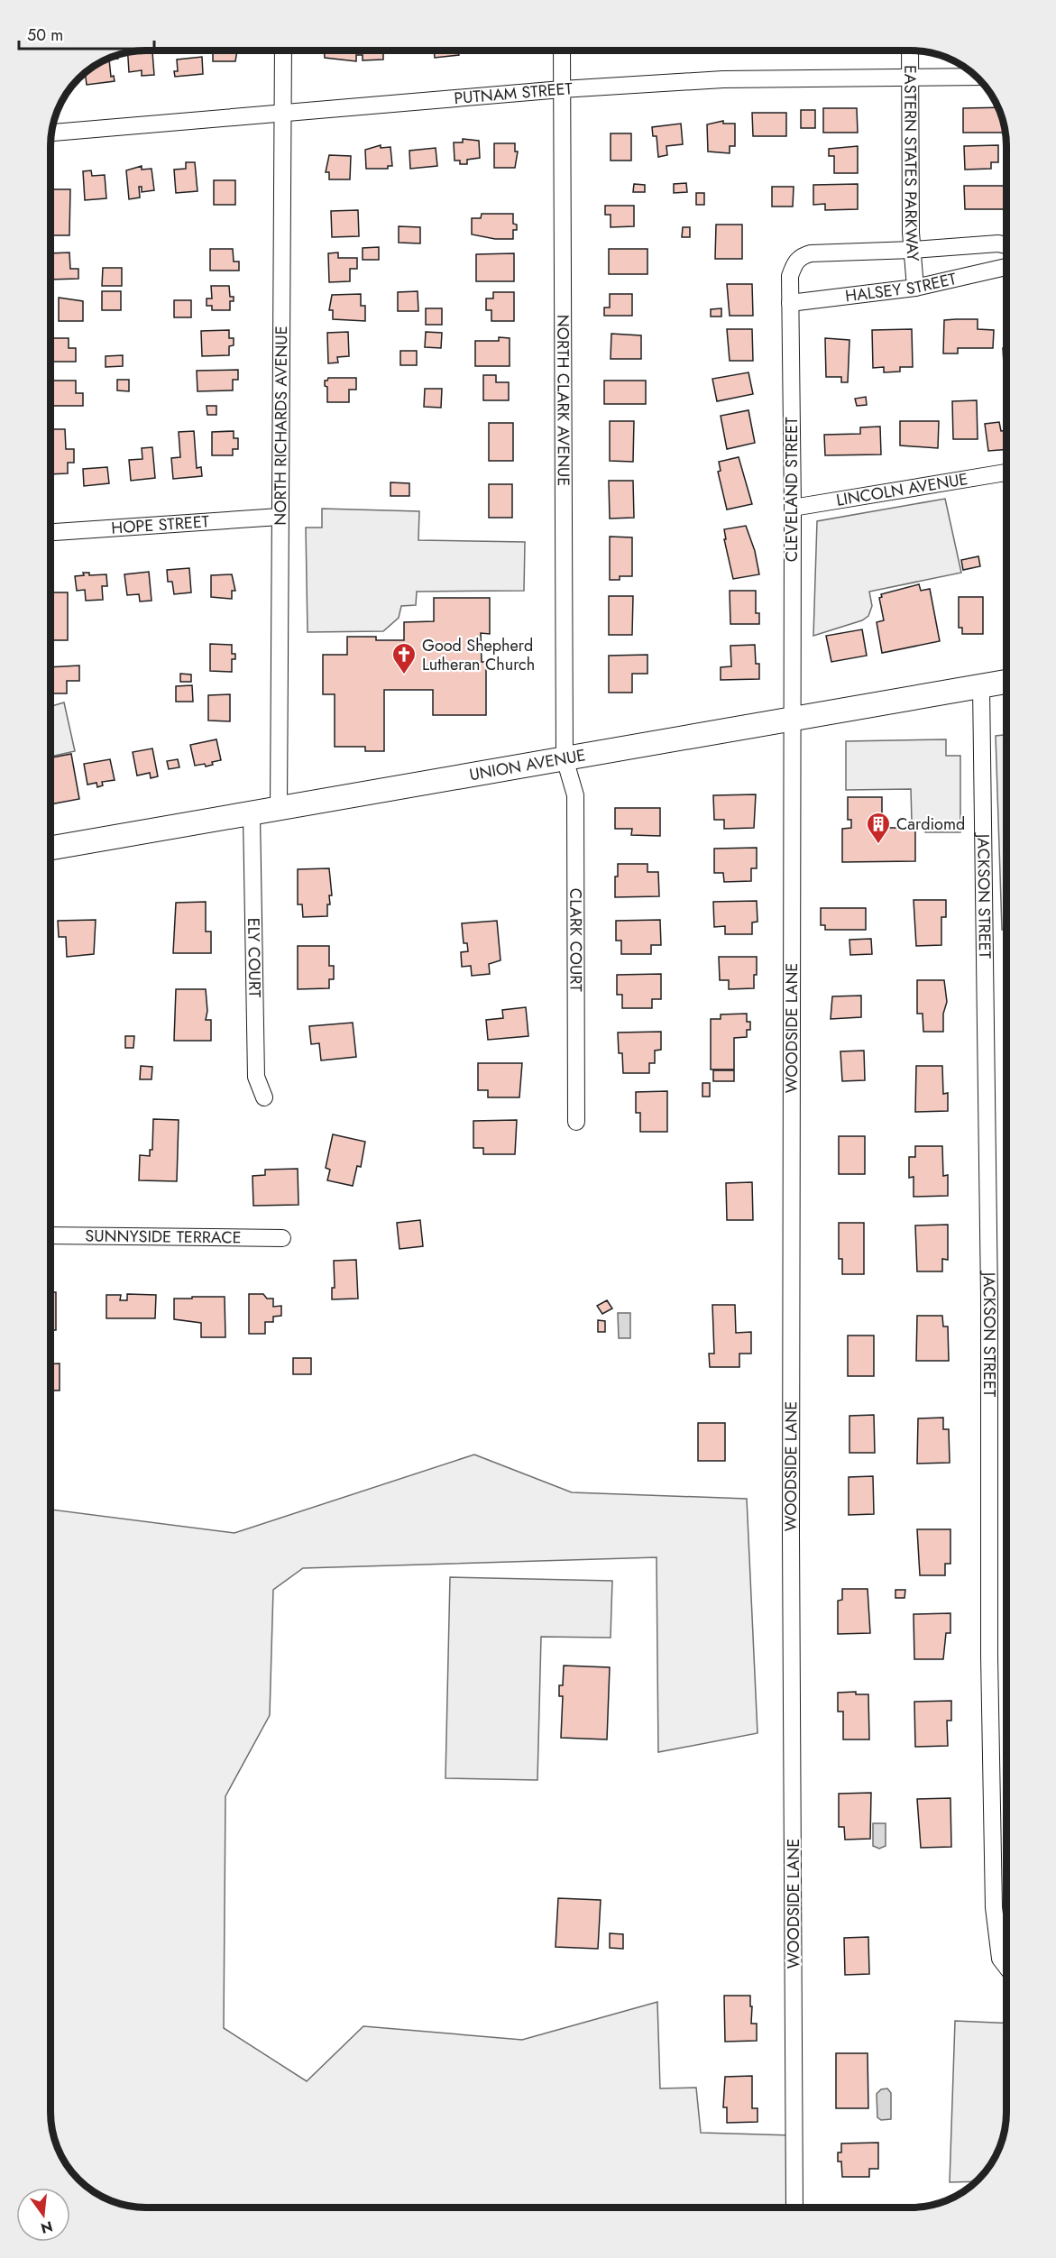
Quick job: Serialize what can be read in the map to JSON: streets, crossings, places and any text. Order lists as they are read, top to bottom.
{
  "streets": {
    "street": [
      "PUTNAM STREET",
      "EASTERN STATES PARKWAY",
      "HALSEY STREET",
      "NORTH CLARK AVENUE",
      "NORTH RICHARDS AVENUE",
      "CLEVELAND STREET",
      "LINCOLN AVENUE",
      "HOPE STREET",
      "UNION AVENUE",
      "JACKSON STREET",
      "CLARK COURT",
      "ELY COURT",
      "WOODSIDE LANE",
      "SUNNYSIDE TERRACE"
    ]
  },
  "crossings": [
    ["PUTNAM STREET", "EASTERN STATES PARKWAY"],
    ["PUTNAM STREET", "NORTH CLARK AVENUE"],
    ["PUTNAM STREET", "NORTH RICHARDS AVENUE"],
    ["EASTERN STATES PARKWAY", "HALSEY STREET"],
    ["HALSEY STREET", "CLEVELAND STREET"],
    ["NORTH CLARK AVENUE", "UNION AVENUE"],
    ["NORTH CLARK AVENUE", "CLARK COURT"],
    ["NORTH RICHARDS AVENUE", "HOPE STREET"],
    ["NORTH RICHARDS AVENUE", "UNION AVENUE"],
    ["CLEVELAND STREET", "LINCOLN AVENUE"],
    ["CLEVELAND STREET", "UNION AVENUE"],
    ["CLEVELAND STREET", "WOODSIDE LANE"],
    ["UNION AVENUE", "JACKSON STREET"],
    ["UNION AVENUE", "CLARK COURT"],
    ["UNION AVENUE", "ELY COURT"],
    ["UNION AVENUE", "WOODSIDE LANE"]
  ],
  "places": {
    "church": ["Good Shepherd Lutheran Church"],
    "building": ["Cardiomd"]
  },
  "scale_bar": "50 m",
  "north": "bottom"
}
